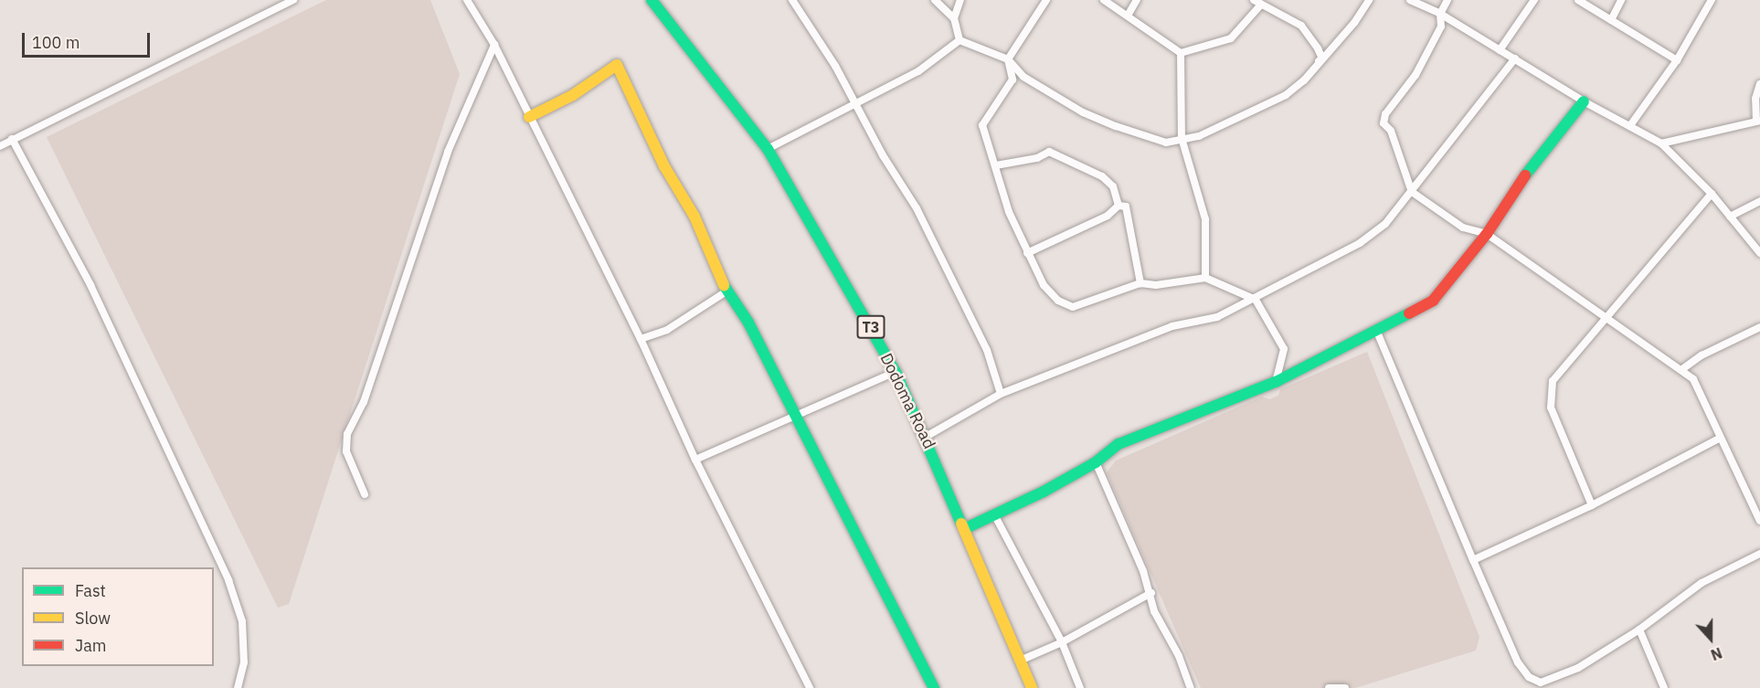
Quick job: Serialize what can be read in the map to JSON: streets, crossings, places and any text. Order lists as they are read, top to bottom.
{
  "streets": {
    "main road": ["T3", "Dodoma Road"]
  },
  "legend": ["Fast", "Slow", "Jam"],
  "scale_bar": "100 m",
  "north": "bottom"
}
